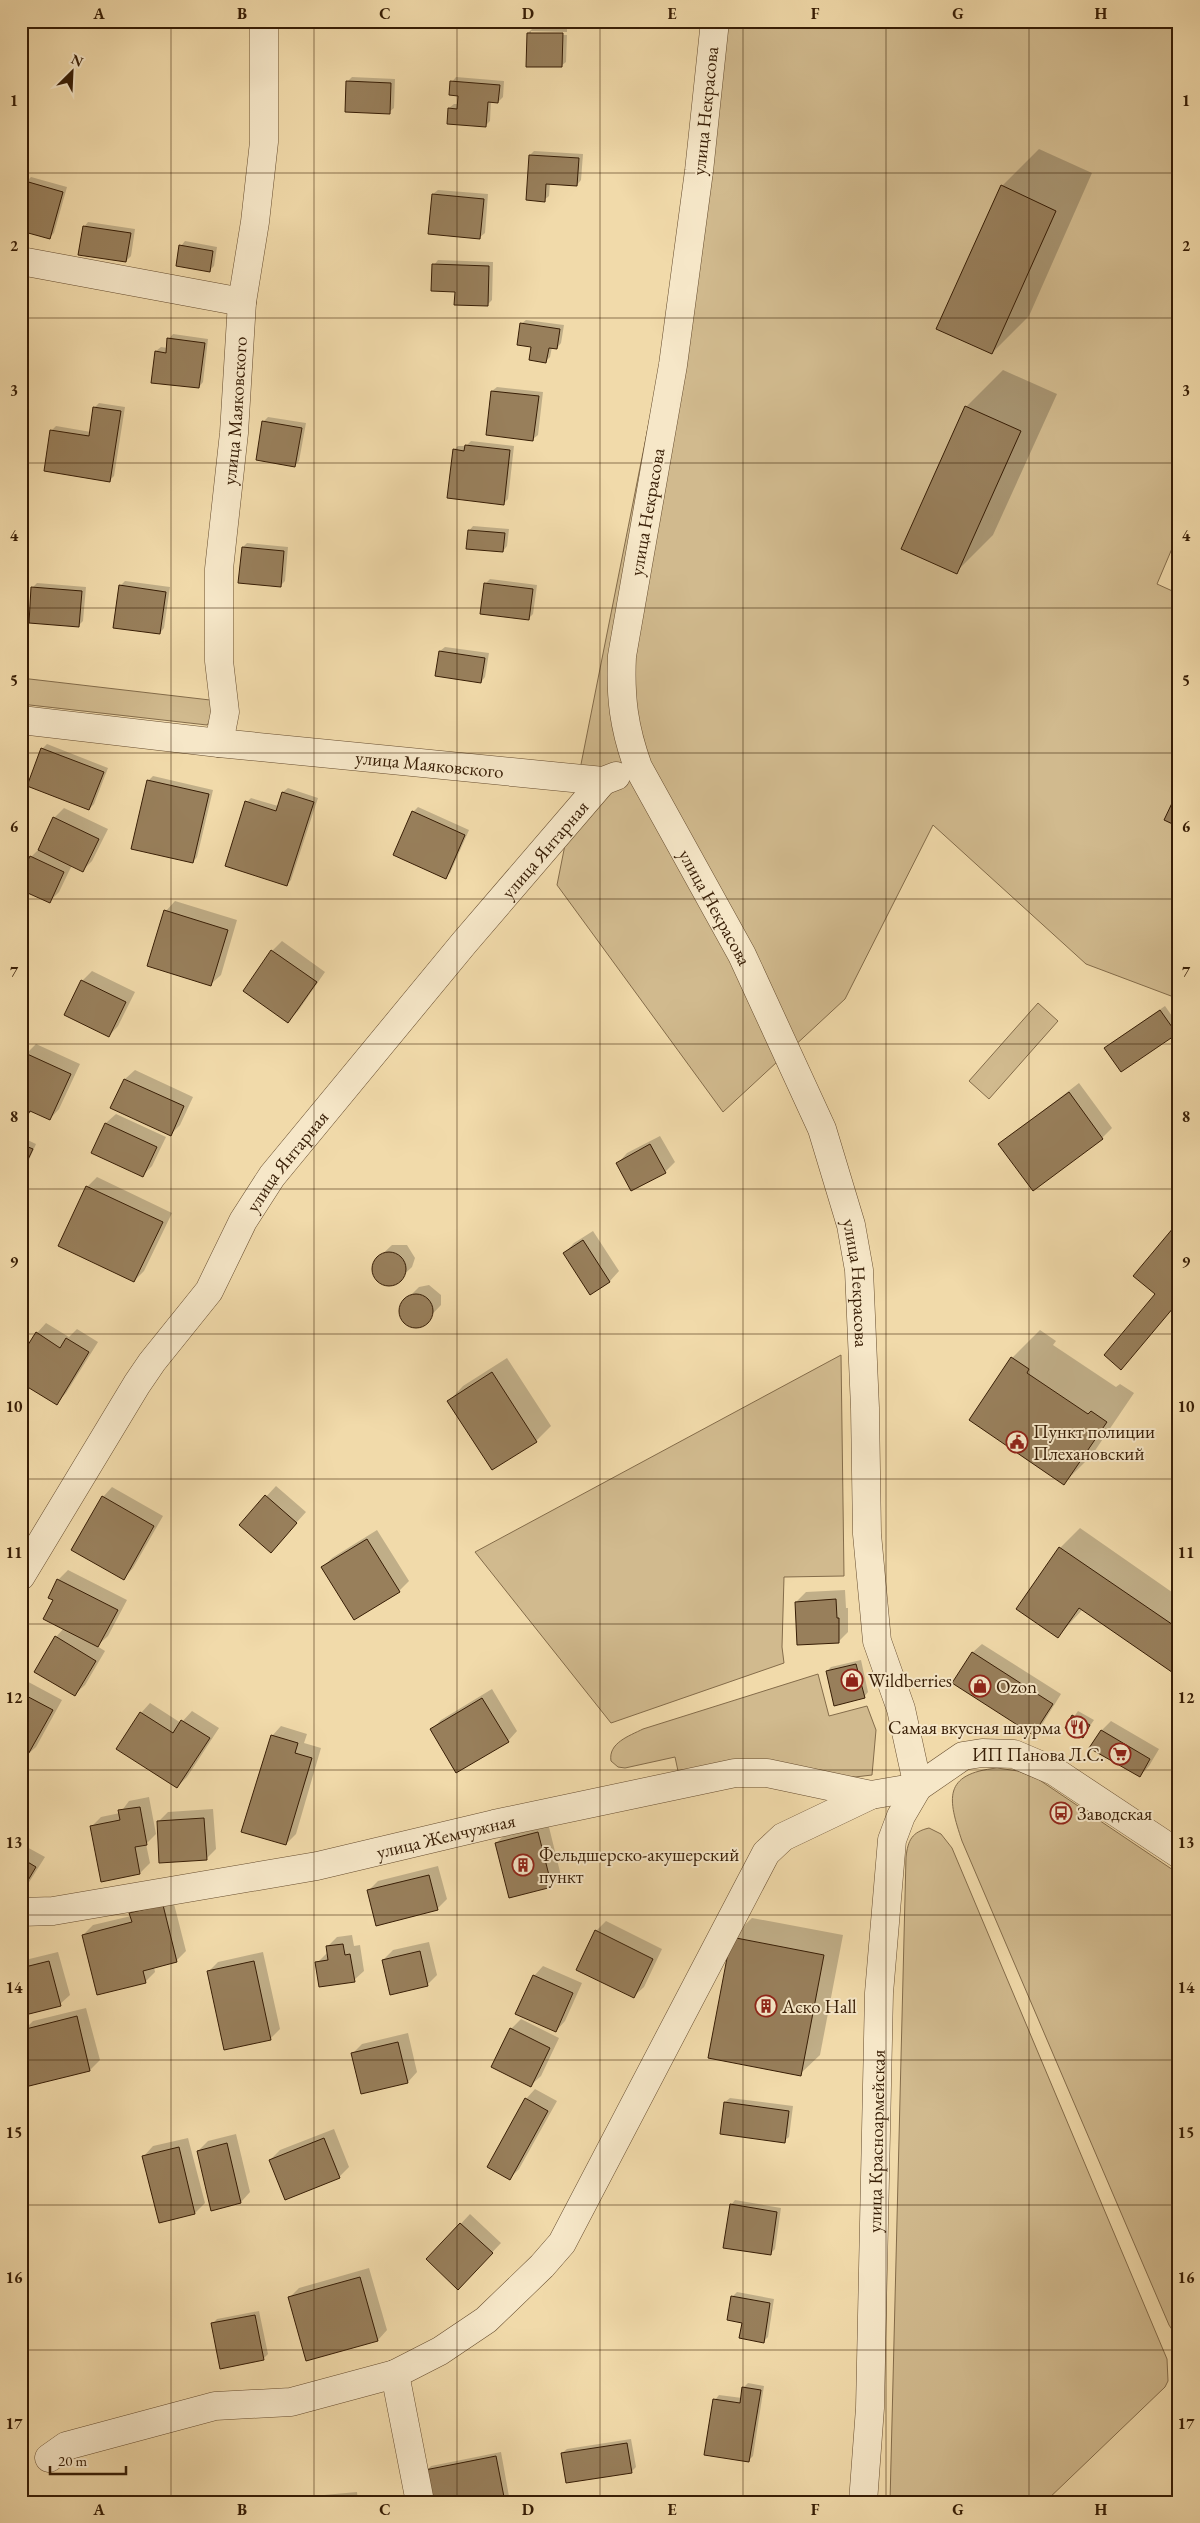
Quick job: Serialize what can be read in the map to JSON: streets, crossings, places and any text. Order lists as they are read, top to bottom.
{
  "streets": {
    "street": [
      "улица Некрасова",
      "улица Маяковского",
      "улица Янтарная",
      "улица Жемчужная",
      "улица Красноармейская"
    ]
  },
  "crossings": [
    ["улица Некрасова", "улица Маяковского"],
    ["улица Некрасова", "улица Красноармейская"],
    ["улица Маяковского", "улица Янтарная"]
  ],
  "places": {
    "public building": ["Пункт полиции Плехановский"],
    "shop": ["Wildberries", "Ozon"],
    "restaurant": ["Самая вкусная шаурма"],
    "supermarket": ["ИП Панова Л.С."],
    "bus stop": ["Заводская"],
    "building": ["Фельдшерско-акушерский пункт", "Аско Hall"]
  },
  "scale_bar": "20 m",
  "north": "top right",
  "grid": {
    "columns": [
      "A",
      "B",
      "C",
      "D",
      "E",
      "F",
      "G",
      "H"
    ],
    "rows": [
      "1",
      "2",
      "3",
      "4",
      "5",
      "6",
      "7",
      "8",
      "9",
      "10",
      "11",
      "12",
      "13",
      "14",
      "15",
      "16",
      "17"
    ]
  }
}
